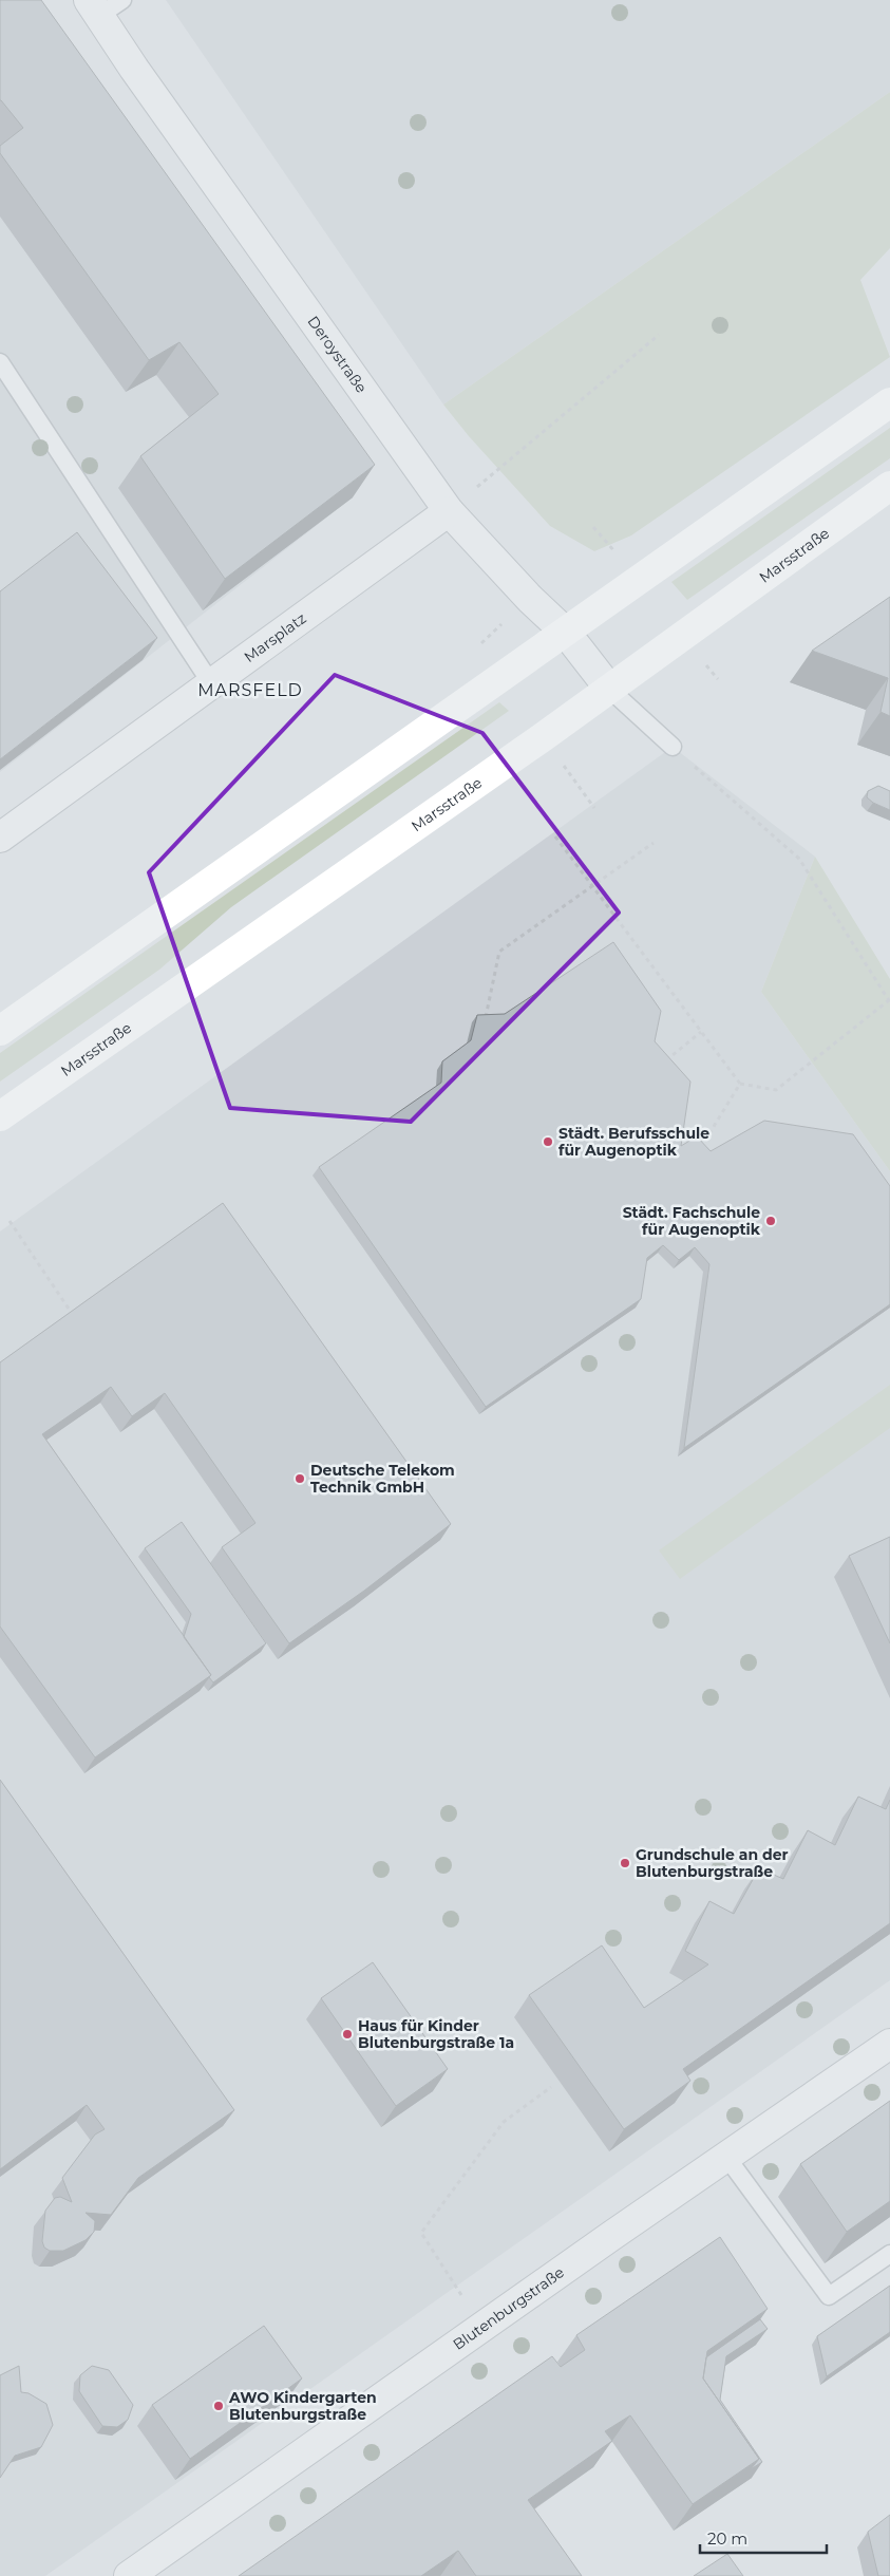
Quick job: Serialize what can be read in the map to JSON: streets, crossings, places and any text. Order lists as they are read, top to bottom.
{
  "streets": {
    "main road": ["Marsstraße"],
    "street": ["Deroystraße", "Marsplatz", "Blutenburgstraße"]
  },
  "crossings": [
    ["Deroystraße", "Marsstraße"],
    ["Deroystraße", "Marsplatz"]
  ],
  "districts": ["MARSFELD"],
  "places": [
    "Städt. Berufsschule für Augenoptik",
    "Städt. Fachschule für Augenoptik",
    "Deutsche Telekom Technik GmbH",
    "Grundschule an der Blutenburgstraße",
    "Haus für Kinder Blutenburgstraße 1a",
    "AWO Kindergarten Blutenburgstraße"
  ],
  "scale_bar": "20 m"
}
